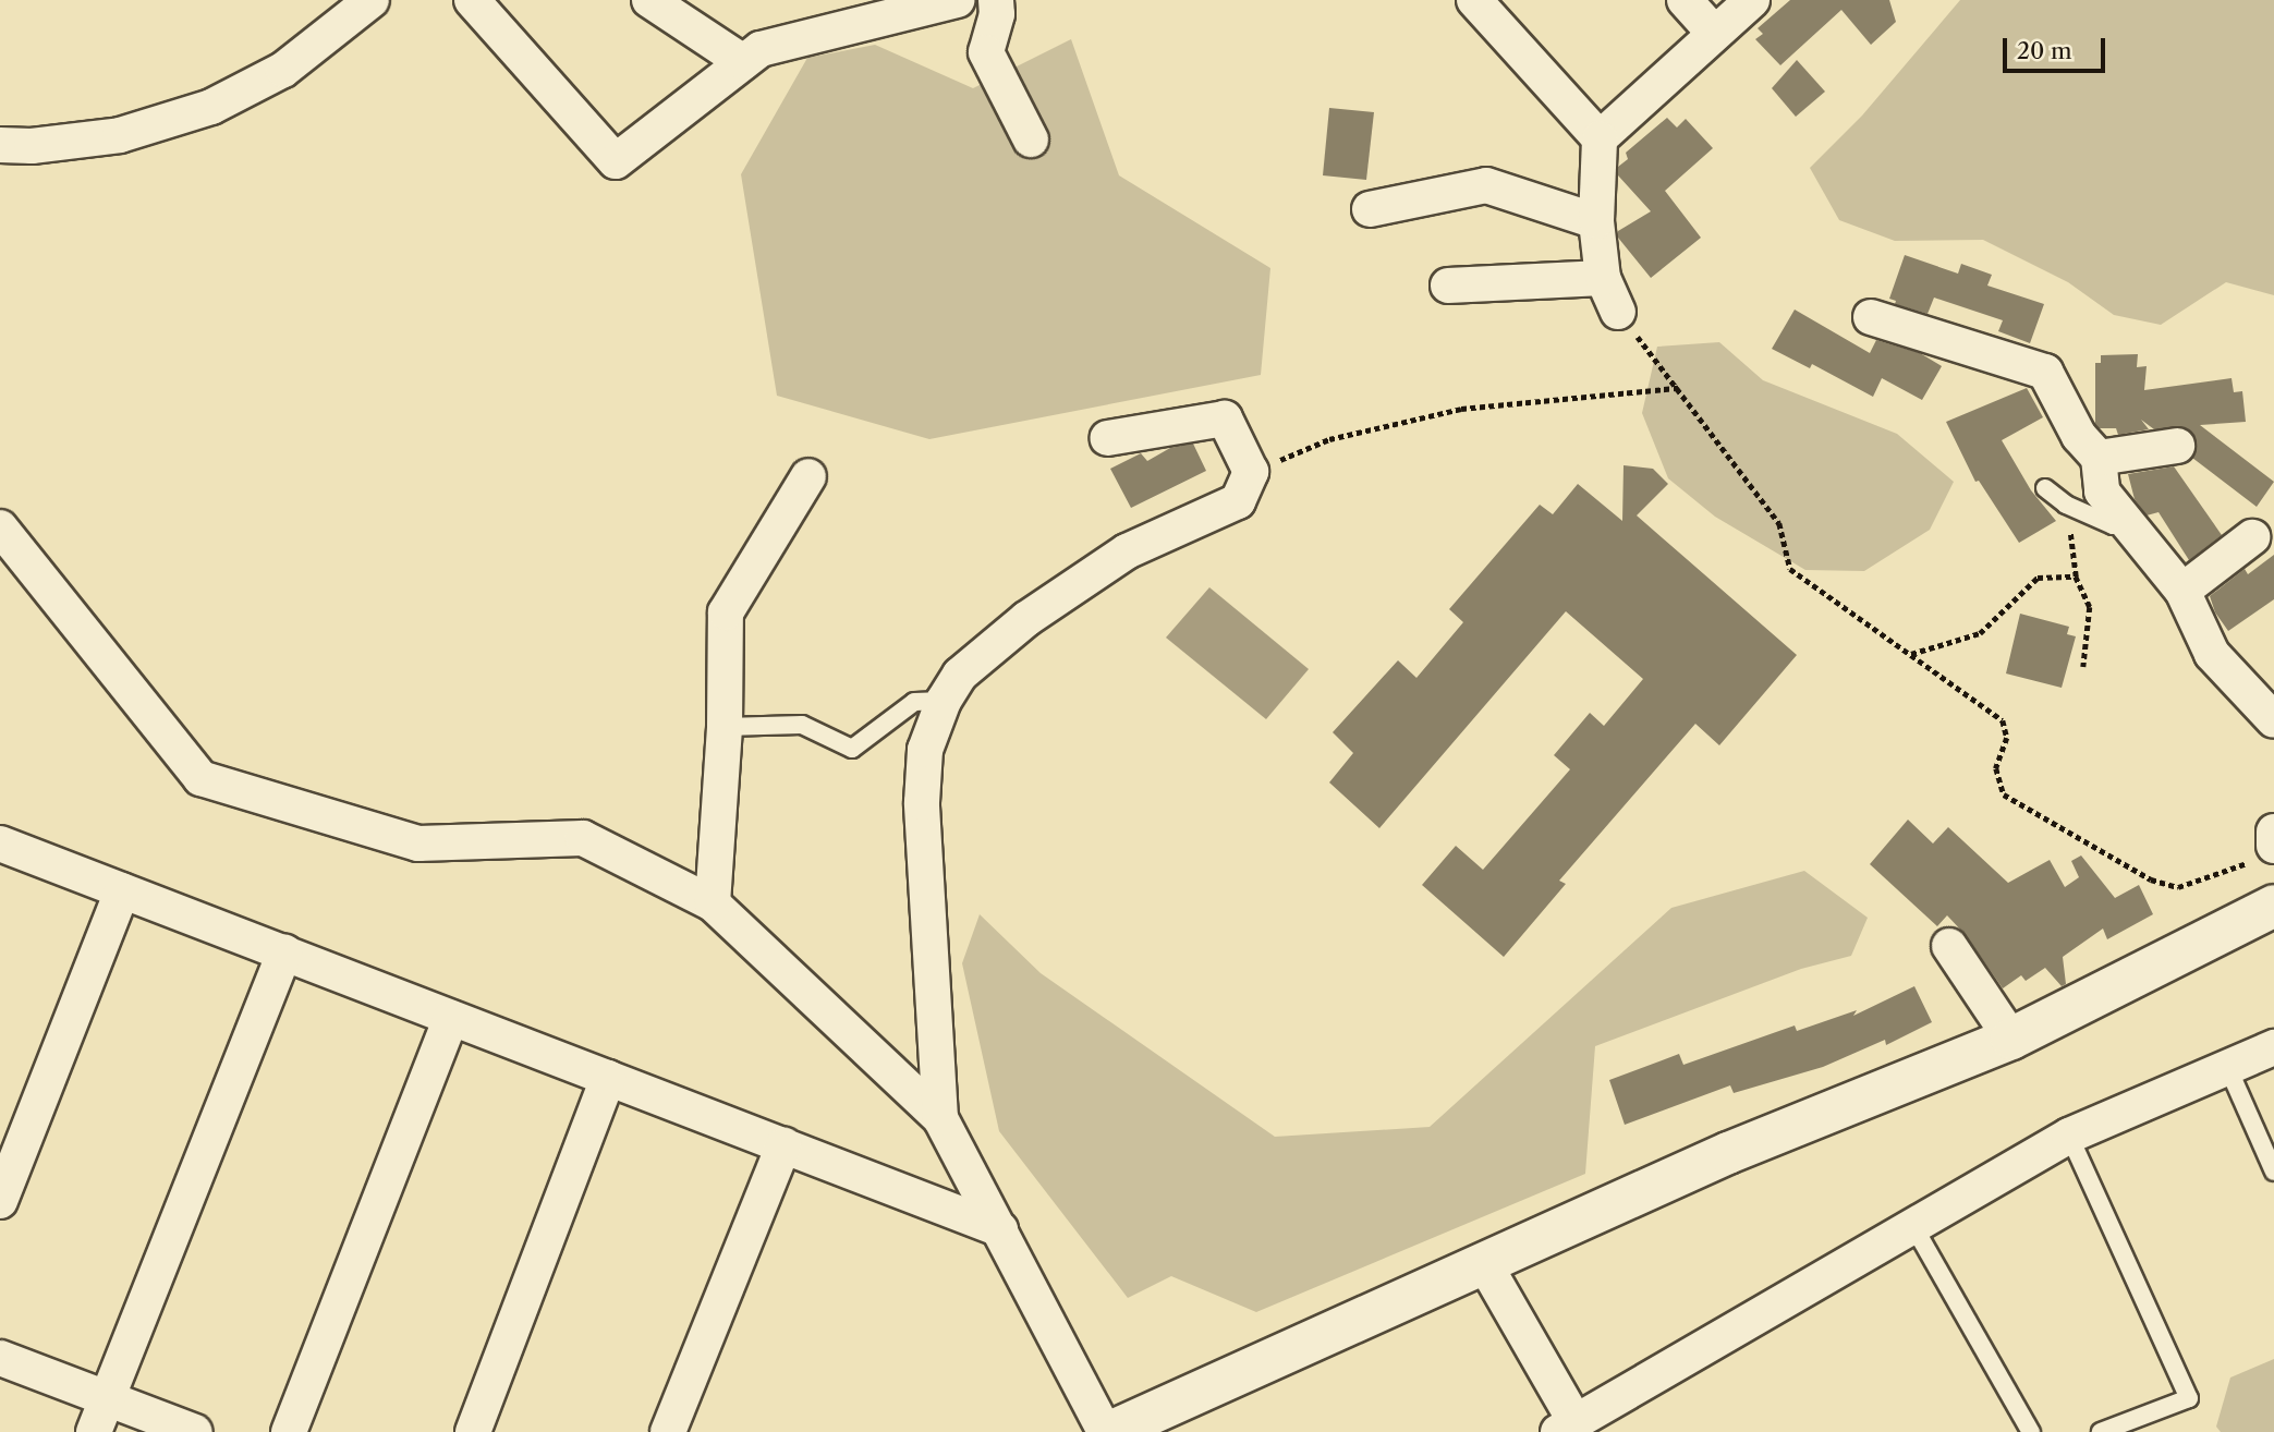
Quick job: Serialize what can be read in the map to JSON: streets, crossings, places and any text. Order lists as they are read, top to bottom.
{
  "scale_bar": "20 m"
}
